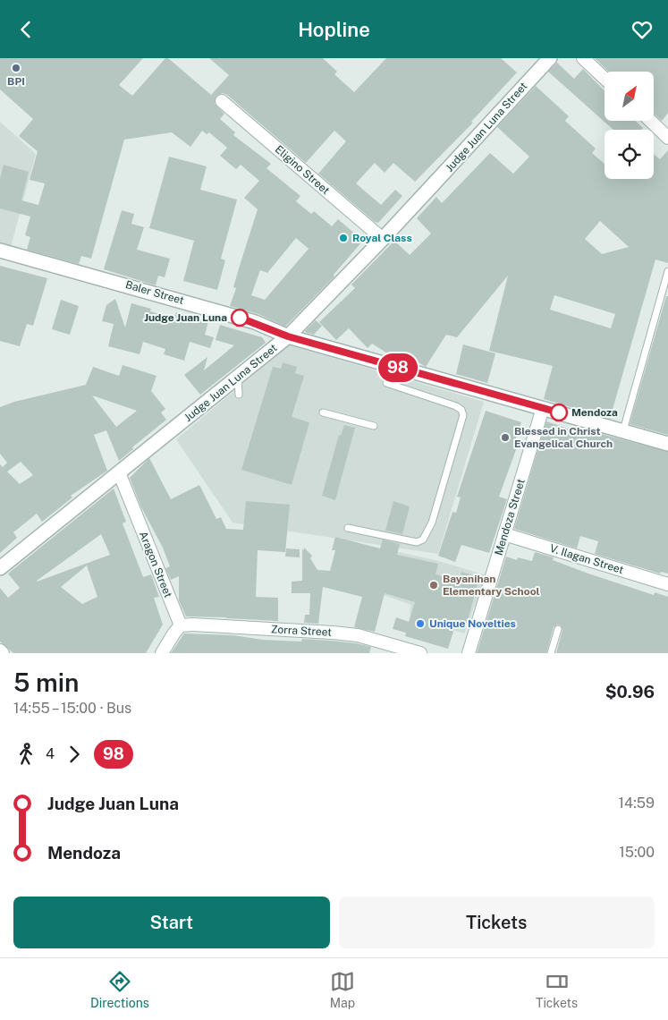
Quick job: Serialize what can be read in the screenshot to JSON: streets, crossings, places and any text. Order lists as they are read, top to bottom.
{
  "streets": {
    "street": [
      "Judge Juan Luna Street",
      "Eligino Street",
      "Baler Street",
      "Mendoza Street",
      "V. Ilagan Street",
      "Aragon Street",
      "Zorra Street"
    ]
  },
  "crossings": [
    ["Judge Juan Luna Street", "Eligino Street"],
    ["Judge Juan Luna Street", "Baler Street"],
    ["Judge Juan Luna Street", "Aragon Street"],
    ["Baler Street", "Mendoza Street"],
    ["Mendoza Street", "V. Ilagan Street"],
    ["Aragon Street", "Zorra Street"]
  ],
  "places": [
    "BPI",
    "Royal Class",
    "Judge Juan Luna",
    "Mendoza",
    "Blessed in Christ Evangelical Church",
    "Bayanihan Elementary School",
    "Unique Novelties"
  ],
  "lines": ["bus line 98"],
  "north": "top right",
  "page": {
    "header": "Hopline",
    "on_map": "98",
    "heading": ["5 min", "14:55 – 15:00 · Bus", "$0.96"],
    "legs": ["4", "98"],
    "list": [
      {
        "name": "Judge Juan Luna",
        "value": "14:59"
      },
      {
        "name": "Mendoza",
        "value": "15:00"
      }
    ],
    "buttons": ["Start", "Tickets"],
    "tabs": ["Directions", "Map", "Tickets"]
  }
}
